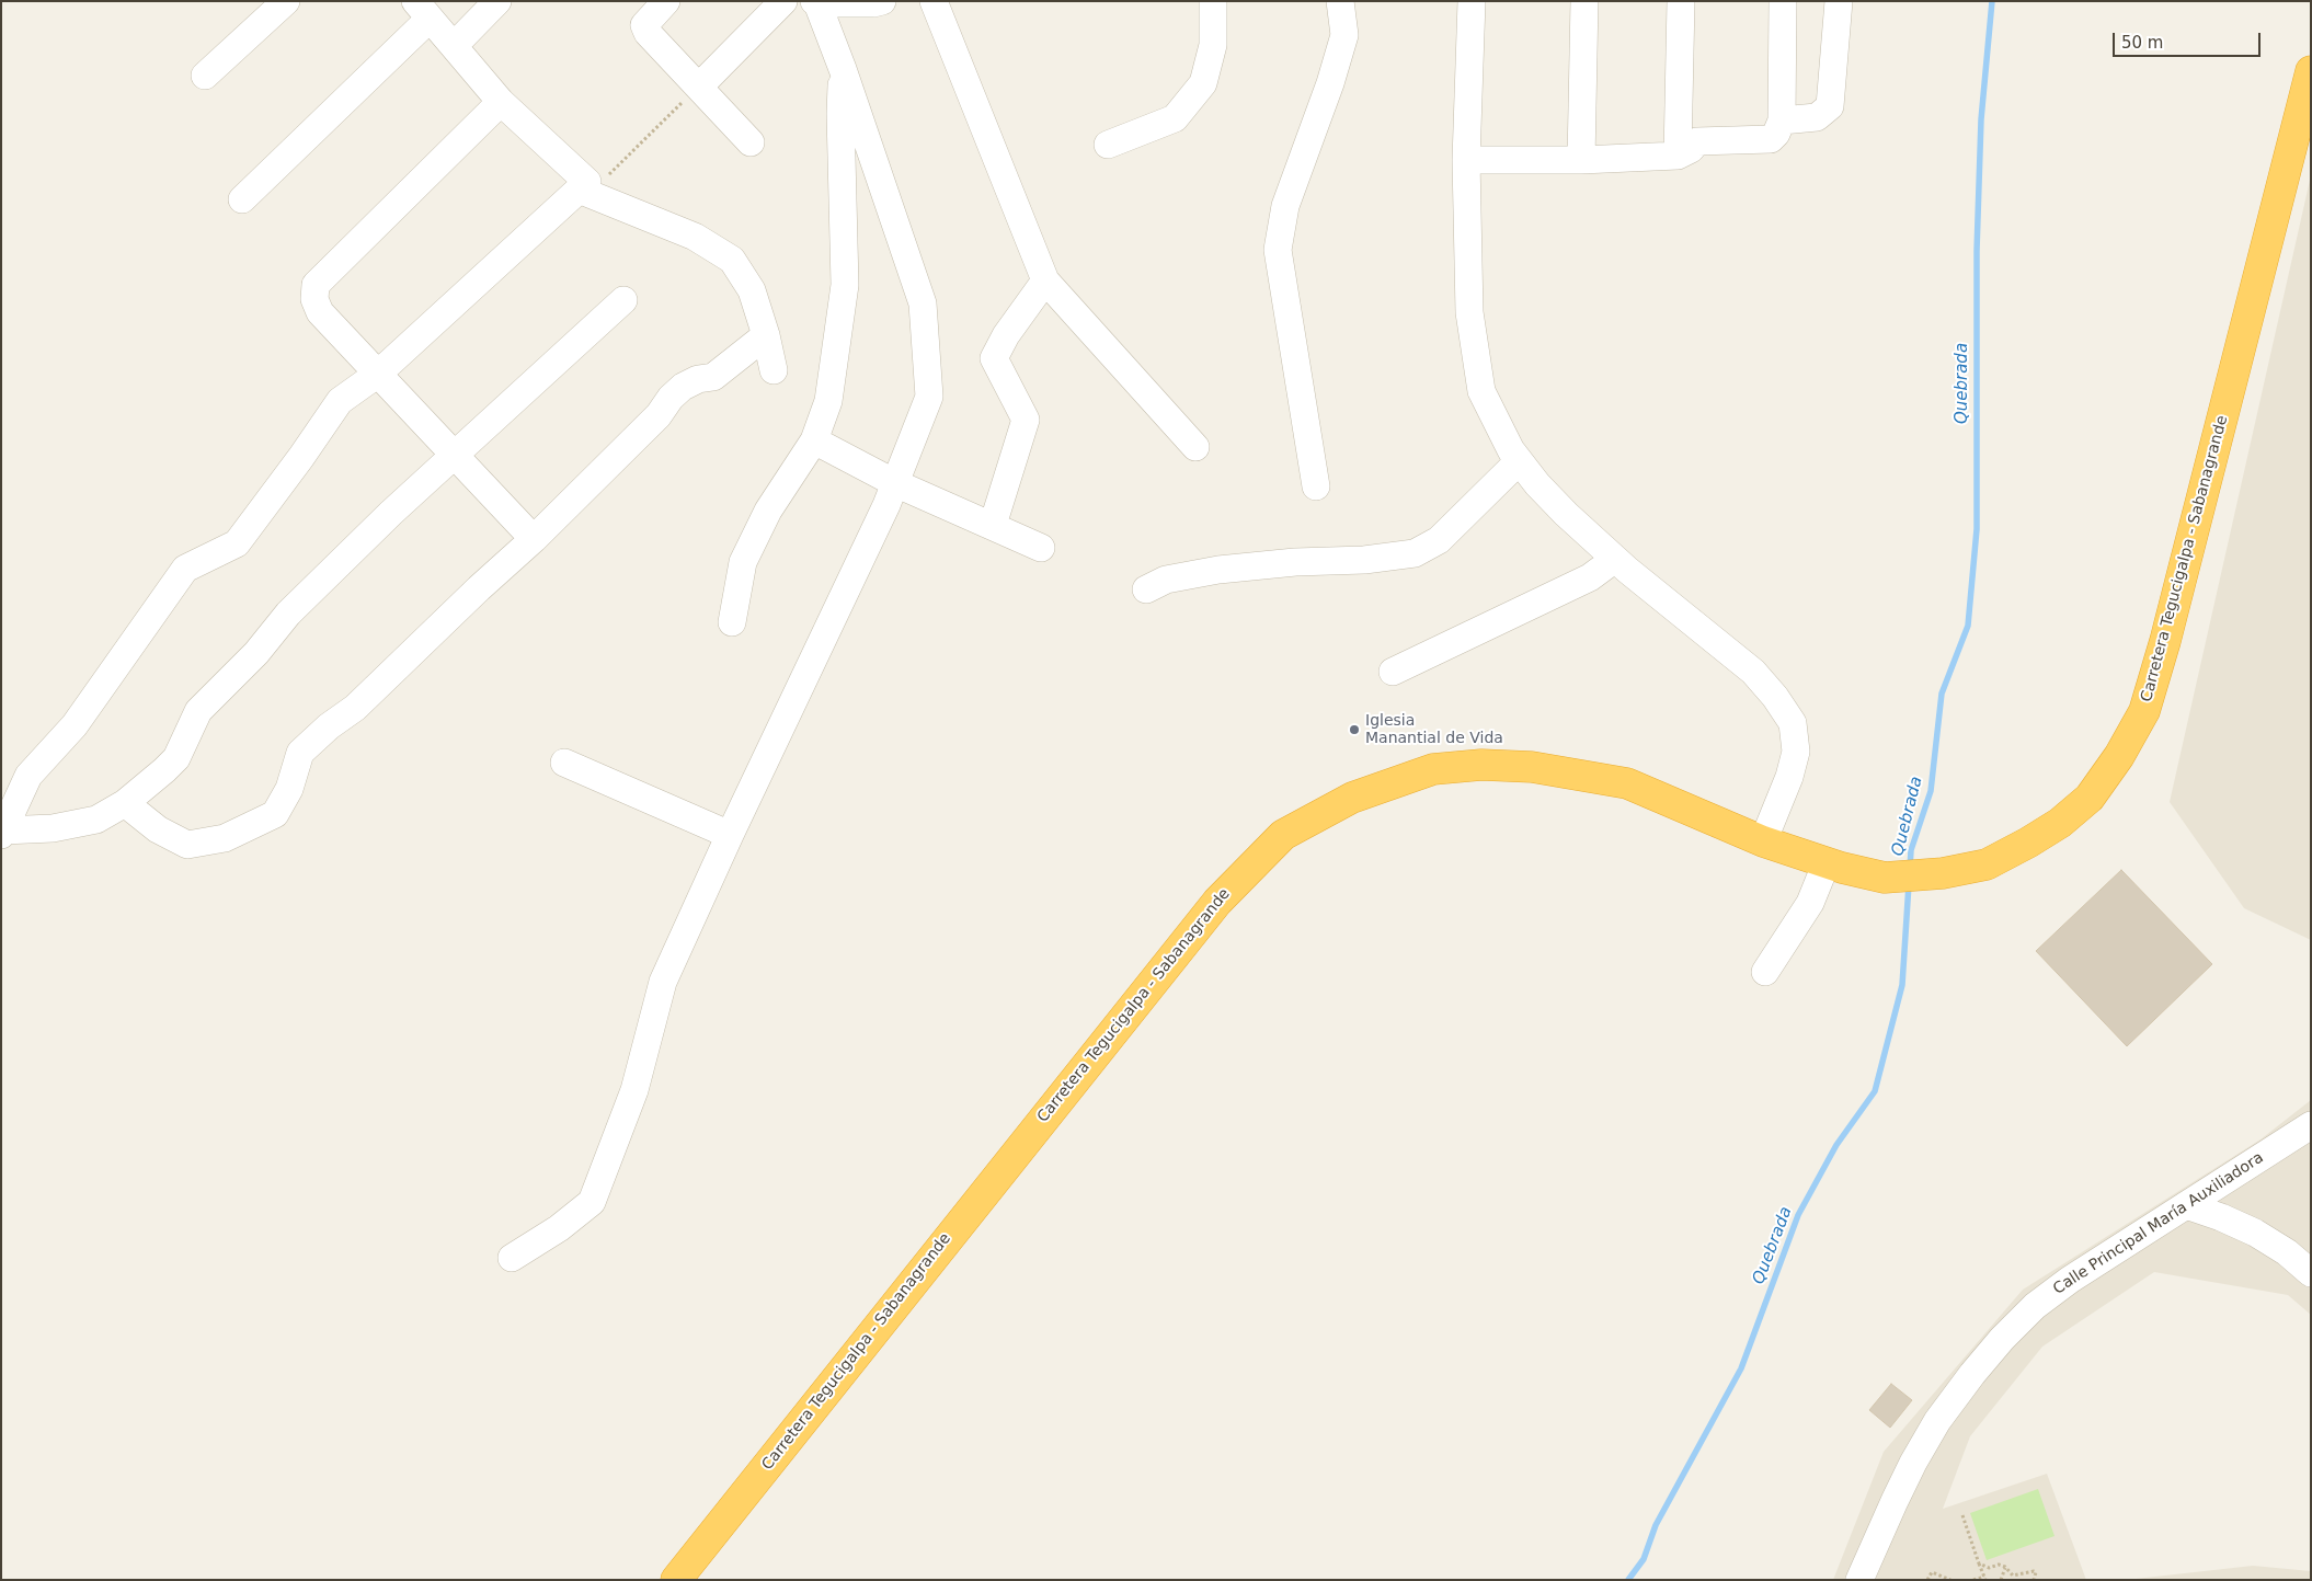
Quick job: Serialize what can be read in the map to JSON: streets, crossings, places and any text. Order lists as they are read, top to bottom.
{
  "streets": {
    "highway": ["Carretera Tegucigalpa - Sabanagrande"],
    "street": ["Calle Principal María Auxiliadora"]
  },
  "water": ["Quebrada"],
  "places": ["Iglesia Manantial de Vida"],
  "scale_bar": "50 m"
}
